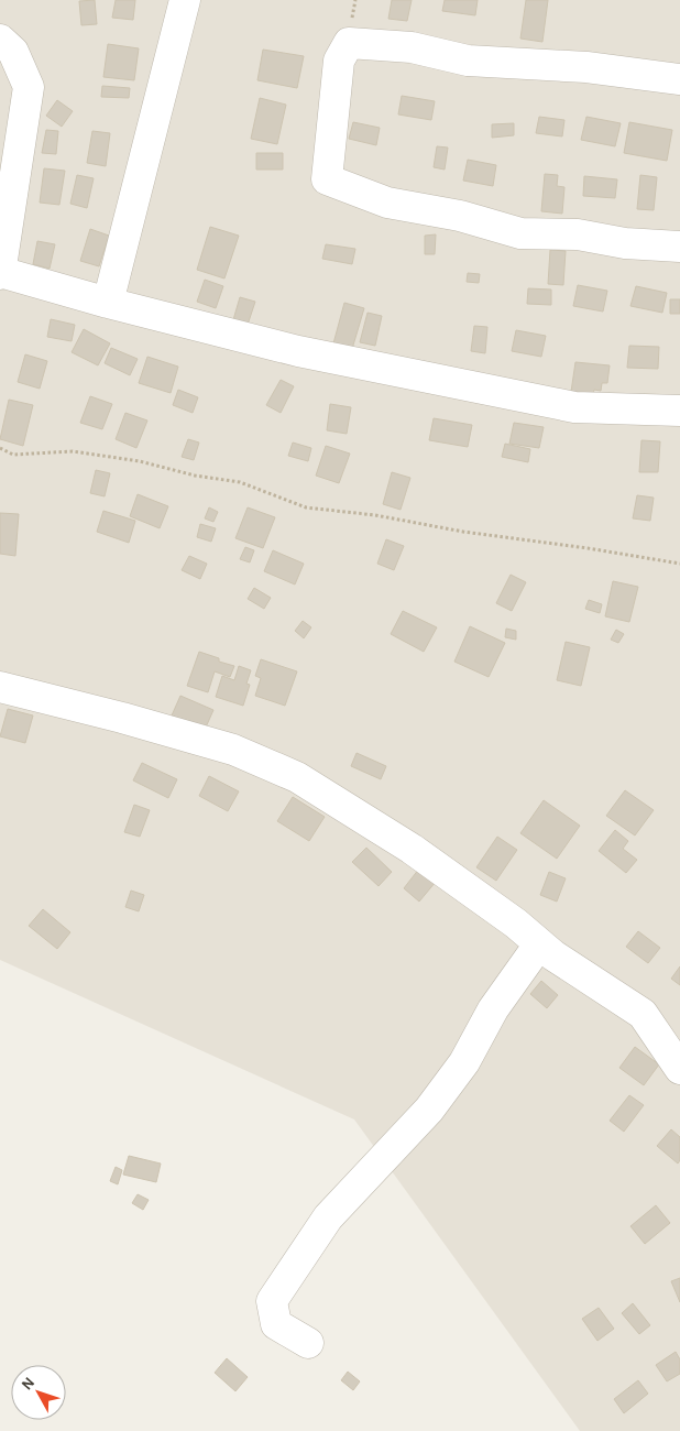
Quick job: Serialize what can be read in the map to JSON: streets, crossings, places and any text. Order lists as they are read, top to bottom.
{
  "north": "top left"
}
